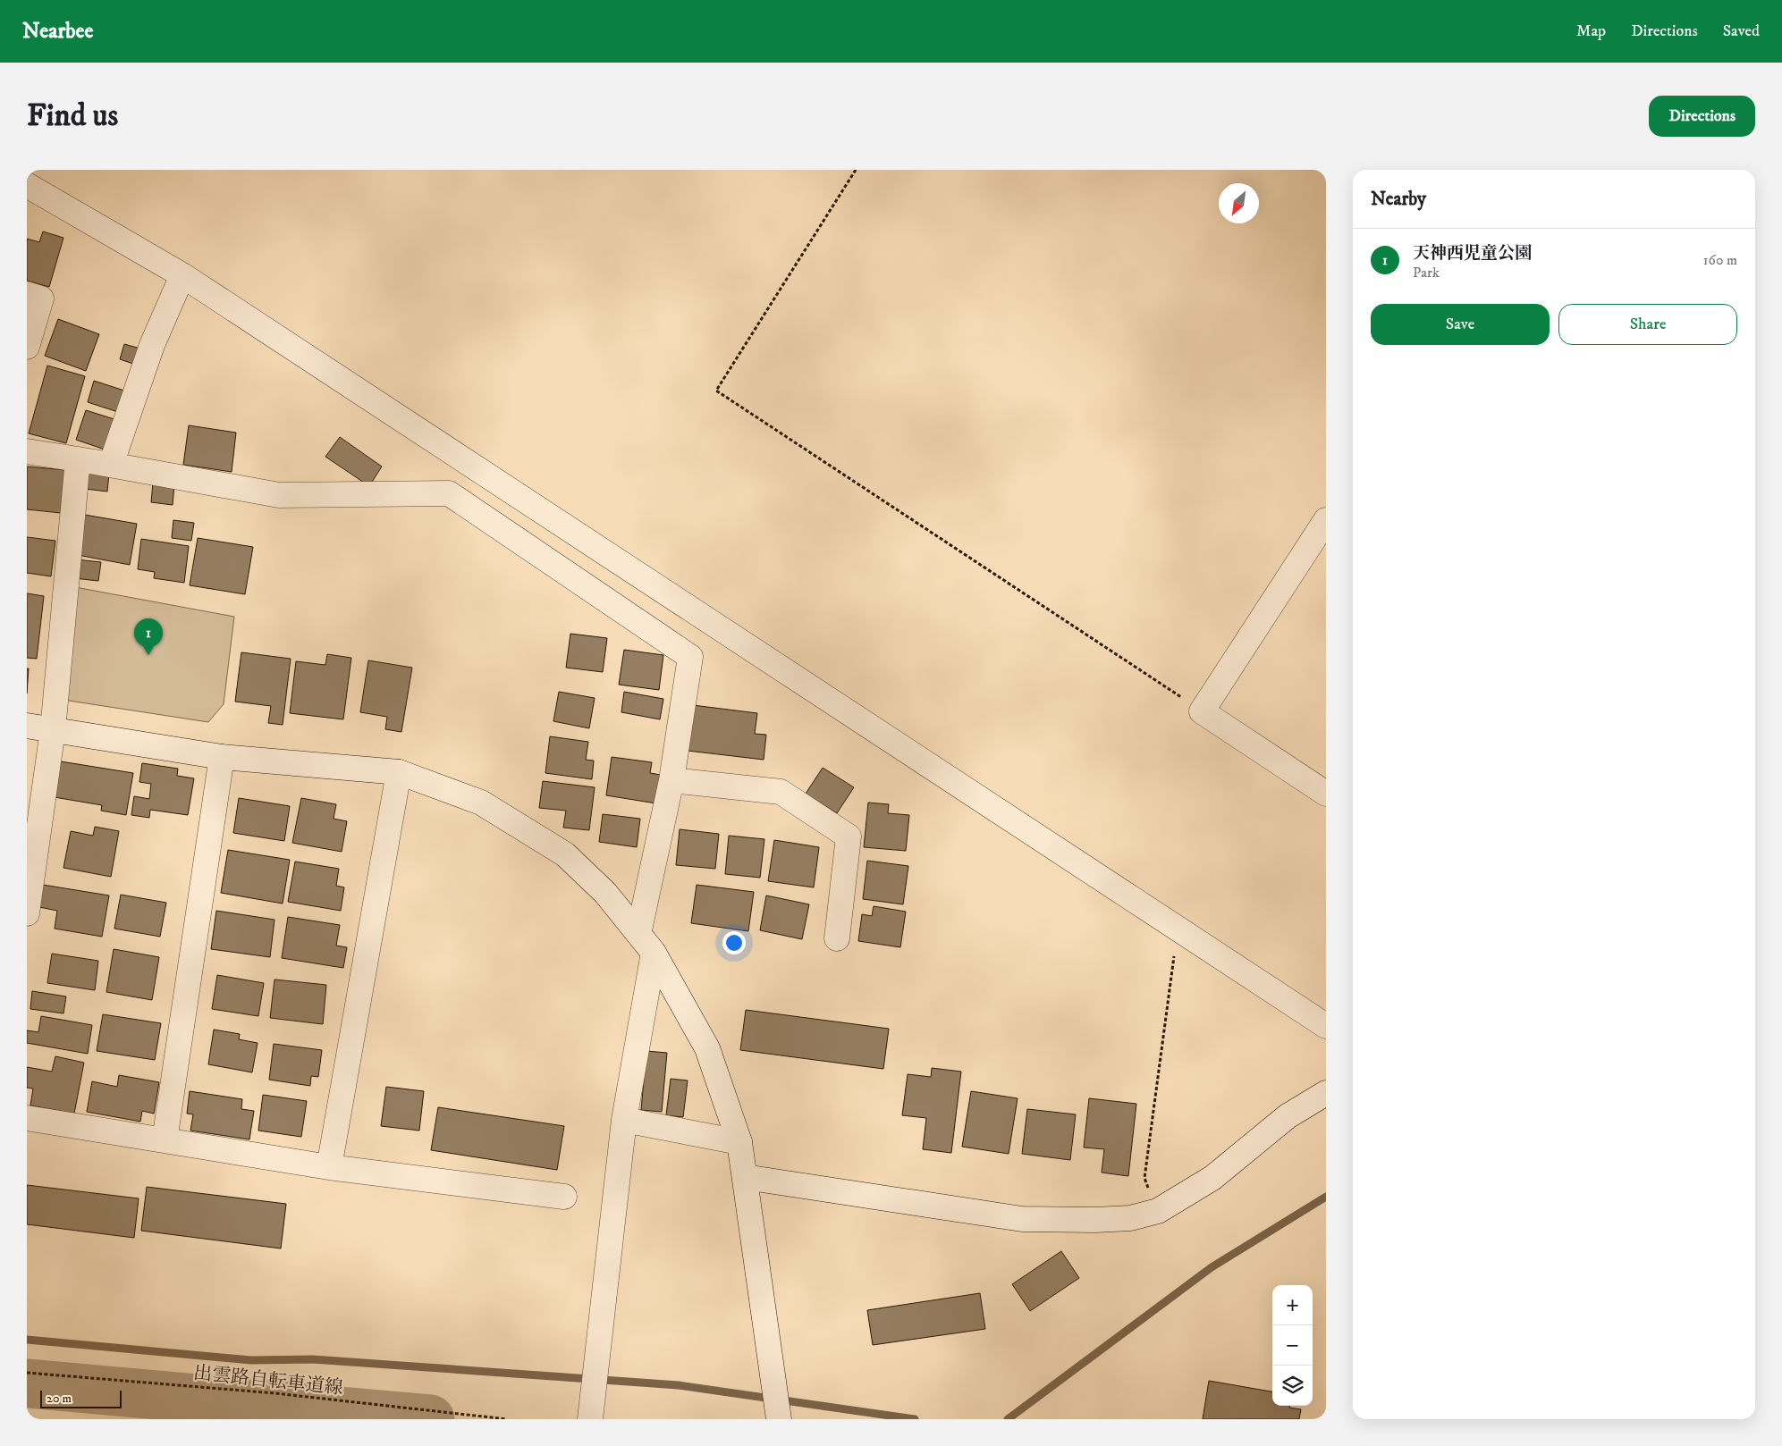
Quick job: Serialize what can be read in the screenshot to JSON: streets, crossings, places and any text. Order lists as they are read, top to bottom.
{
  "streets": {
    "path": ["出雲路自転車道線"]
  },
  "scale_bar": "20 m",
  "north": "bottom left",
  "page": {
    "header": "Nearbee",
    "nav": ["Map", "Directions", "Saved"],
    "buttons": [
      "Directions",
      ["Save", "Share"]
    ],
    "title": "Find us",
    "heading": "Nearby",
    "list": [
      {
        "mark": "1",
        "name": "天神西児童公園",
        "note": "Park",
        "value": "160 m"
      }
    ],
    "pins": "1",
    "map_buttons": ["+", "−"],
    "scale": "20 m"
  }
}
